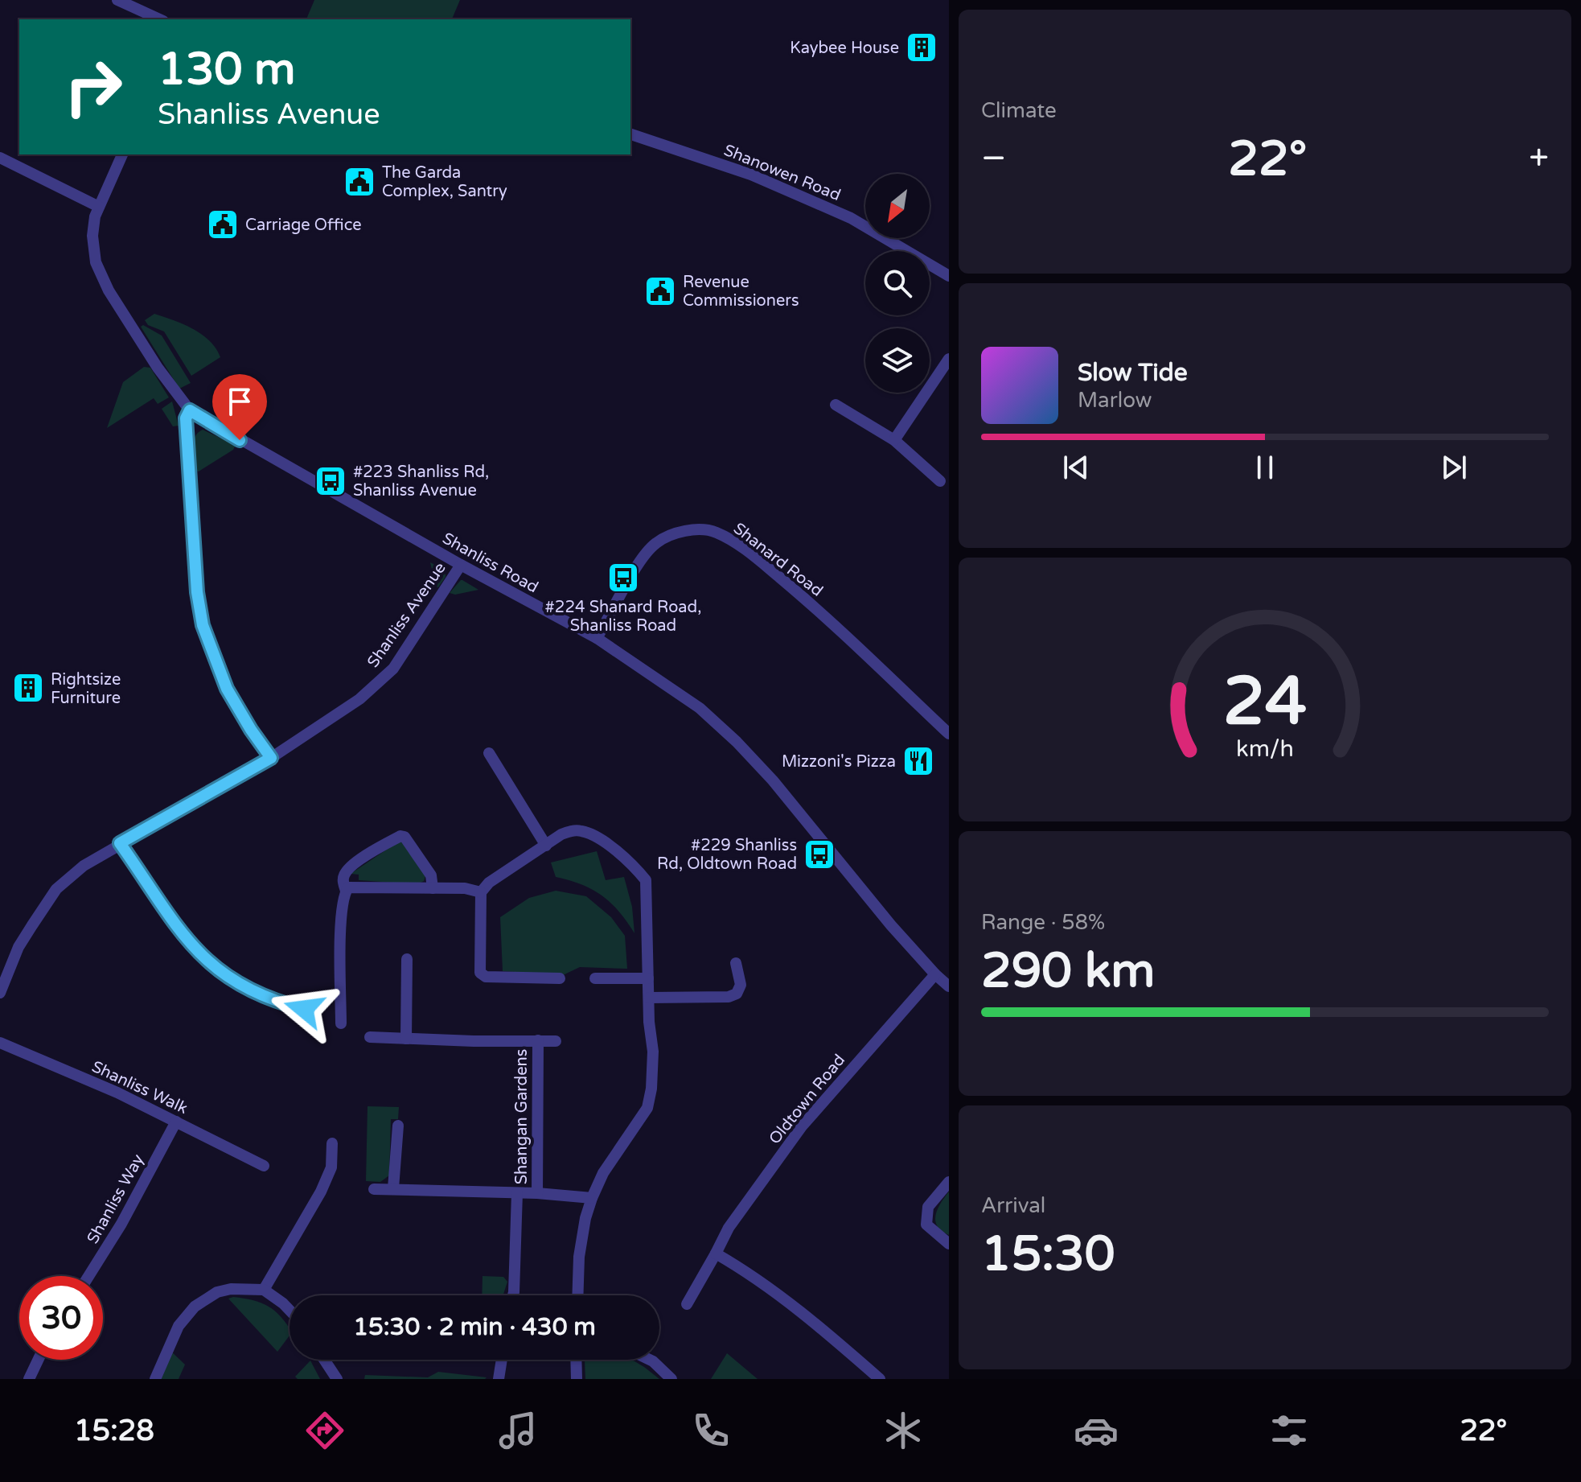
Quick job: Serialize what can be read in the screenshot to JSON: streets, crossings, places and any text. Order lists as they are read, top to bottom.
{
  "streets": {
    "street": [
      "Shanowen Road",
      "Shanard Road",
      "Shanliss Road",
      "Shanliss Avenue",
      "Shanliss Walk",
      "Oldtown Road",
      "Shangan Gardens",
      "Shanliss Way"
    ]
  },
  "crossings": [
    ["Shanard Road", "Shanliss Road"],
    ["Shanliss Road", "Shanliss Avenue"],
    ["Shanliss Road", "Oldtown Road"],
    ["Shanliss Walk", "Shanliss Way"]
  ],
  "places": {
    "building": ["Kaybee House", "Rightsize Furniture"],
    "public building": ["The Garda Complex, Santry", "Carriage Office", "Revenue Commissioners"],
    "bus stop": ["#223 Shanliss Rd, Shanliss Avenue", "#224 Shanard Road, Shanliss Road", "#229 Shanliss Rd, Oldtown Road"],
    "restaurant": ["Mizzoni's Pizza"]
  },
  "north": "bottom left",
  "page": {
    "tile": [
      "Climate",
      ["Range · 58%", "290 km"],
      ["Arrival", "15:30"]
    ],
    "turn": ["130 m", "Shanliss Avenue"],
    "heat": ["−", "22°", "+"],
    "song": ["Slow Tide", "Marlow"],
    "limit": "30",
    "trip": "15:30 · 2 min · 430 m",
    "tabs": ["15:28", "22°"],
    "gauge": ["24", "km/h"]
  }
}
